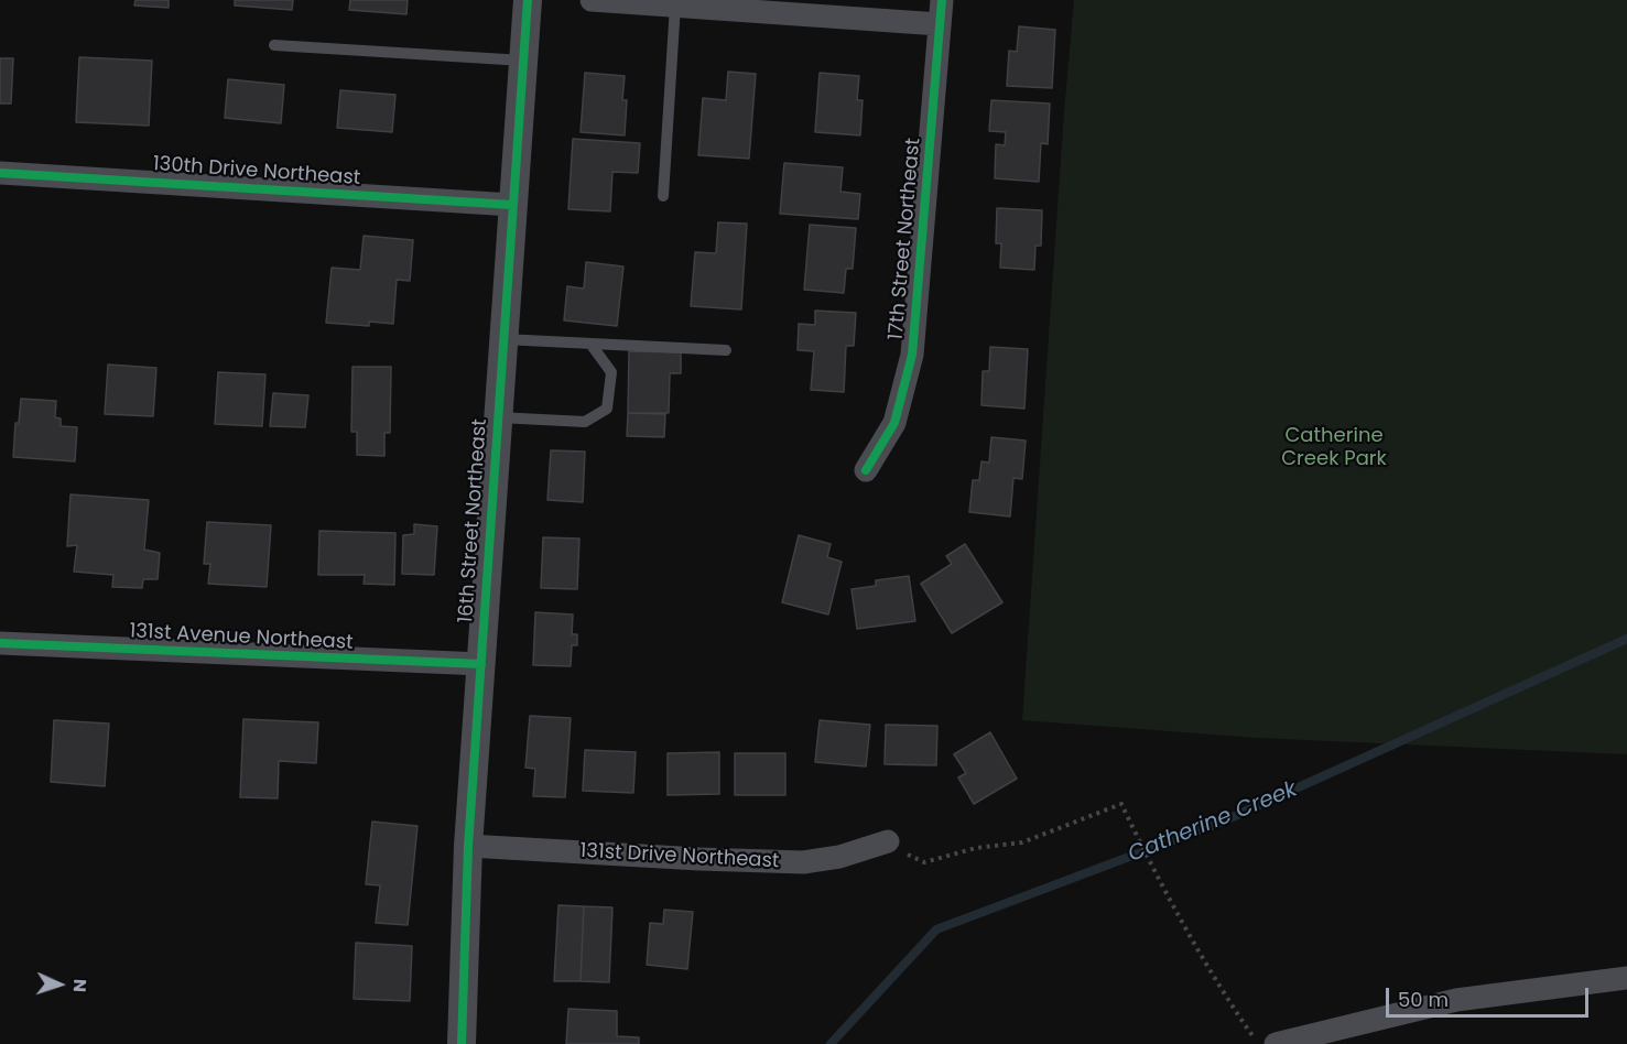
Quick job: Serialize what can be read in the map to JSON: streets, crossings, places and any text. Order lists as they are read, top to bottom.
{
  "streets": {
    "street": [
      "130th Drive Northeast",
      "17th Street Northeast",
      "16th Street Northeast",
      "131st Avenue Northeast",
      "131st Drive Northeast"
    ]
  },
  "crossings": [
    ["130th Drive Northeast", "16th Street Northeast"],
    ["16th Street Northeast", "131st Avenue Northeast"],
    ["16th Street Northeast", "131st Drive Northeast"]
  ],
  "water": ["Catherine Creek"],
  "parks": ["Catherine Creek Park"],
  "scale_bar": "50 m",
  "north": "right"
}
